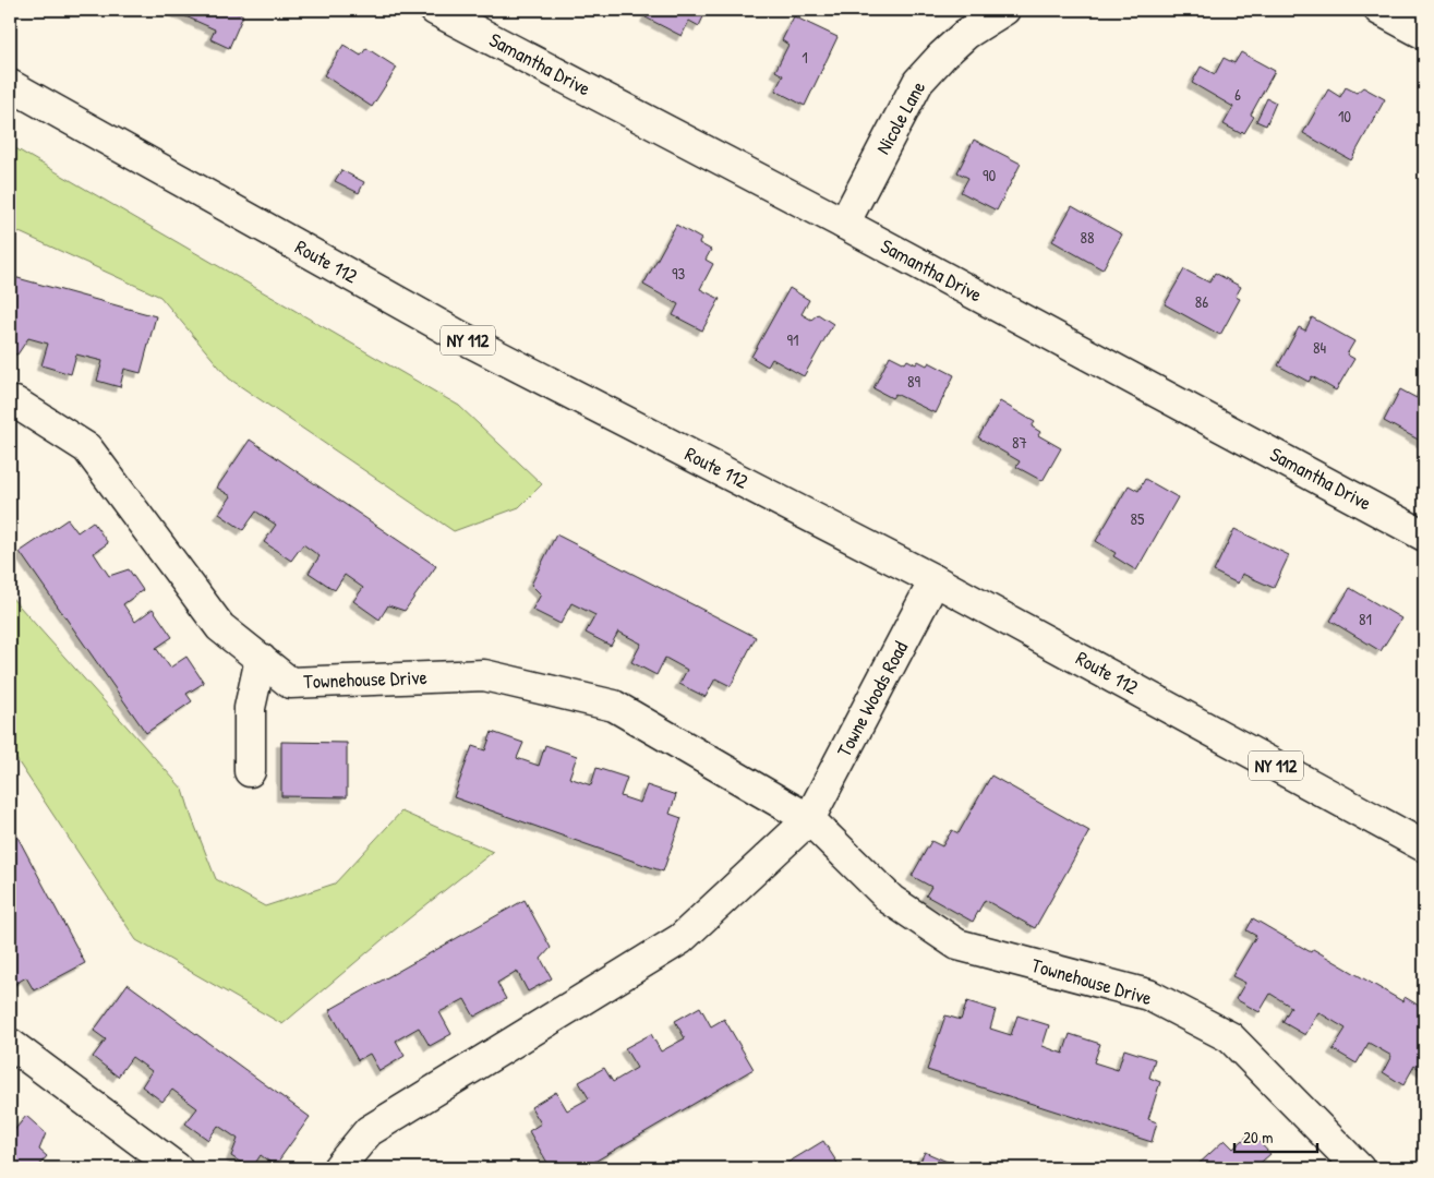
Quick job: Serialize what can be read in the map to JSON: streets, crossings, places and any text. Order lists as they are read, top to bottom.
{
  "streets": {
    "street": [
      "Samantha Drive",
      "Nicole Lane",
      "Route 112",
      "NY 112",
      "Townehouse Drive",
      "Towne Woods Road"
    ]
  },
  "crossings": [
    ["Samantha Drive", "Nicole Lane"],
    ["Route 112", "Towne Woods Road"],
    ["Townehouse Drive", "Towne Woods Road"]
  ],
  "house_numbers": [
    "1",
    "6",
    "10",
    "90",
    "88",
    "93",
    "86",
    "91",
    "84",
    "89",
    "87",
    "85",
    "81"
  ],
  "scale_bar": "20 m"
}
